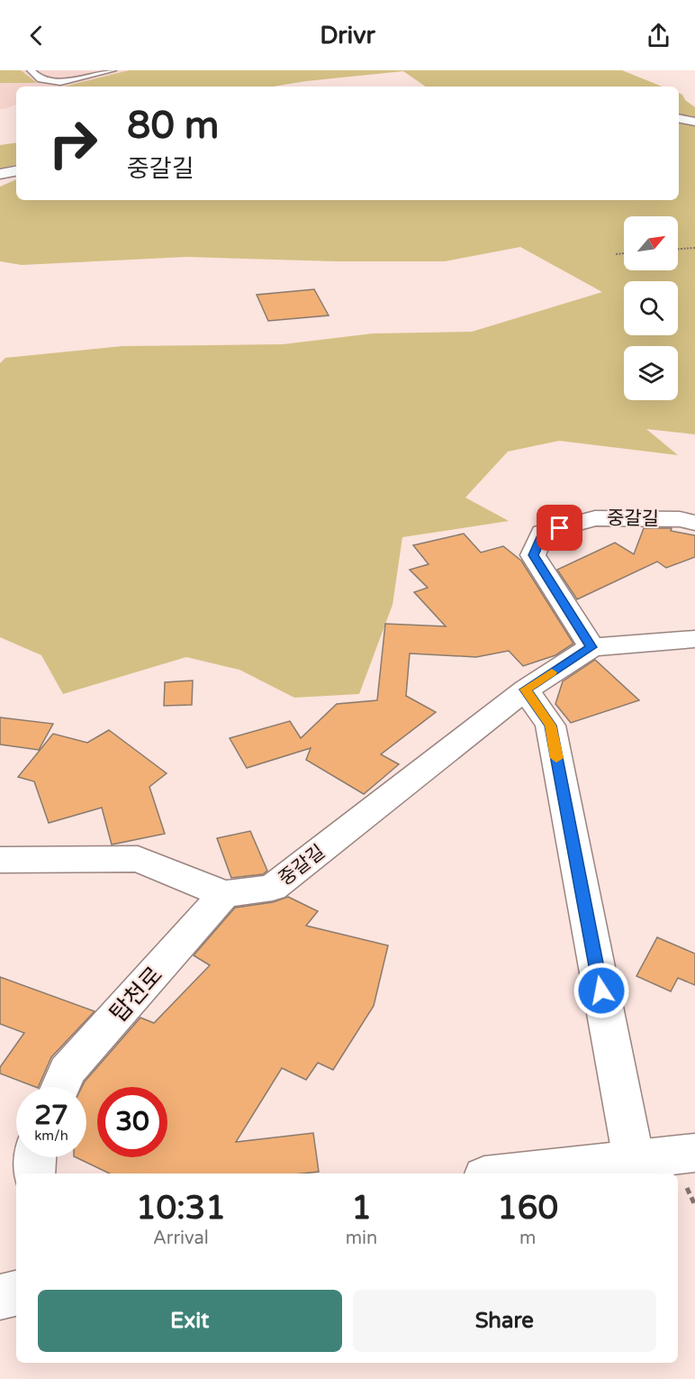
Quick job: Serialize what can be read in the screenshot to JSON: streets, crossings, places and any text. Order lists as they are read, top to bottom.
{
  "streets": {
    "street": ["중갈길", "탑천로"]
  },
  "crossings": [
    ["중갈길", "탑천로"]
  ],
  "north": "top right",
  "page": {
    "header": "Drivr",
    "turn": ["80 m", "중갈길"],
    "speed": "27 km/h",
    "limit": "30",
    "eta": [
      "10:31",
      "Arrival",
      "1",
      "min",
      "160",
      "m"
    ],
    "buttons": ["Exit", "Share"]
  }
}
